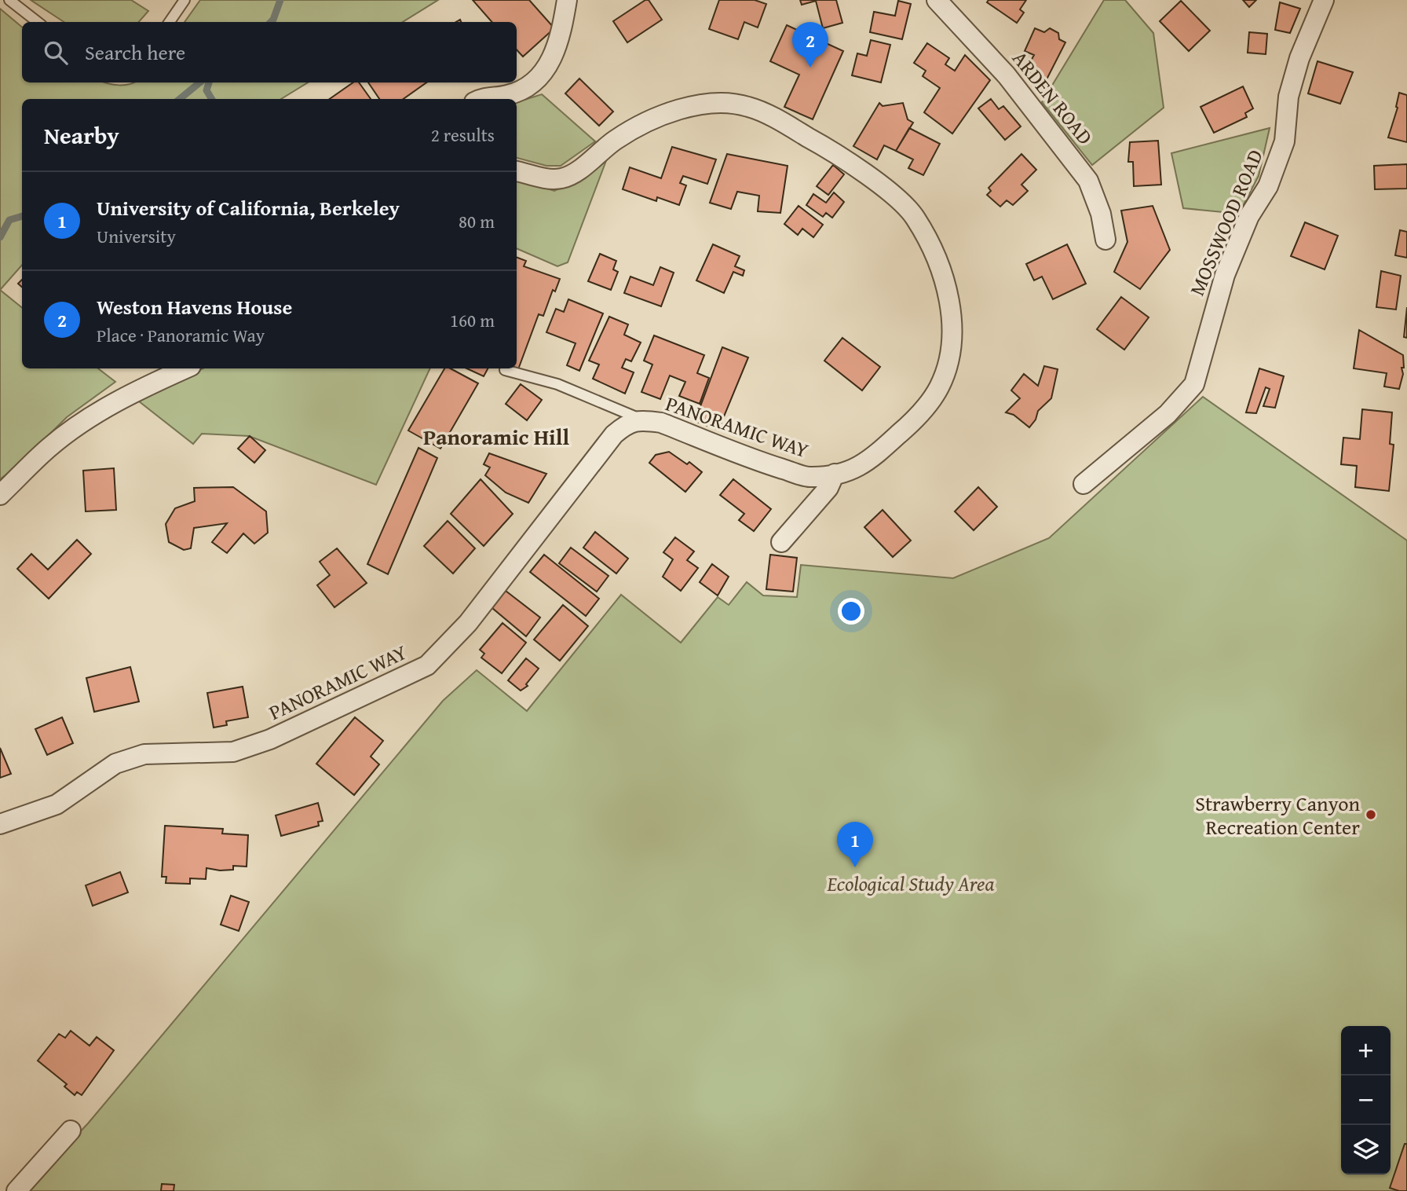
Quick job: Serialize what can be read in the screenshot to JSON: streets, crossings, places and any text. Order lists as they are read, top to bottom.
{
  "streets": {
    "street": ["ARDEN ROAD", "MOSSWOOD ROAD", "PANORAMIC WAY"]
  },
  "districts": ["Panoramic Hill"],
  "parks": ["Ecological Study Area"],
  "places": ["Strawberry Canyon Recreation Center"],
  "page": {
    "pins": ["2", "1"],
    "search": "Search here",
    "heading": ["Nearby", "2 results"],
    "list": [
      {
        "mark": "1",
        "name": "University of California, Berkeley",
        "note": "University",
        "value": "80 m"
      },
      {
        "mark": "2",
        "name": "Weston Havens House",
        "note": "Place · Panoramic Way",
        "value": "160 m"
      }
    ],
    "map_buttons": ["+", "−"]
  }
}
